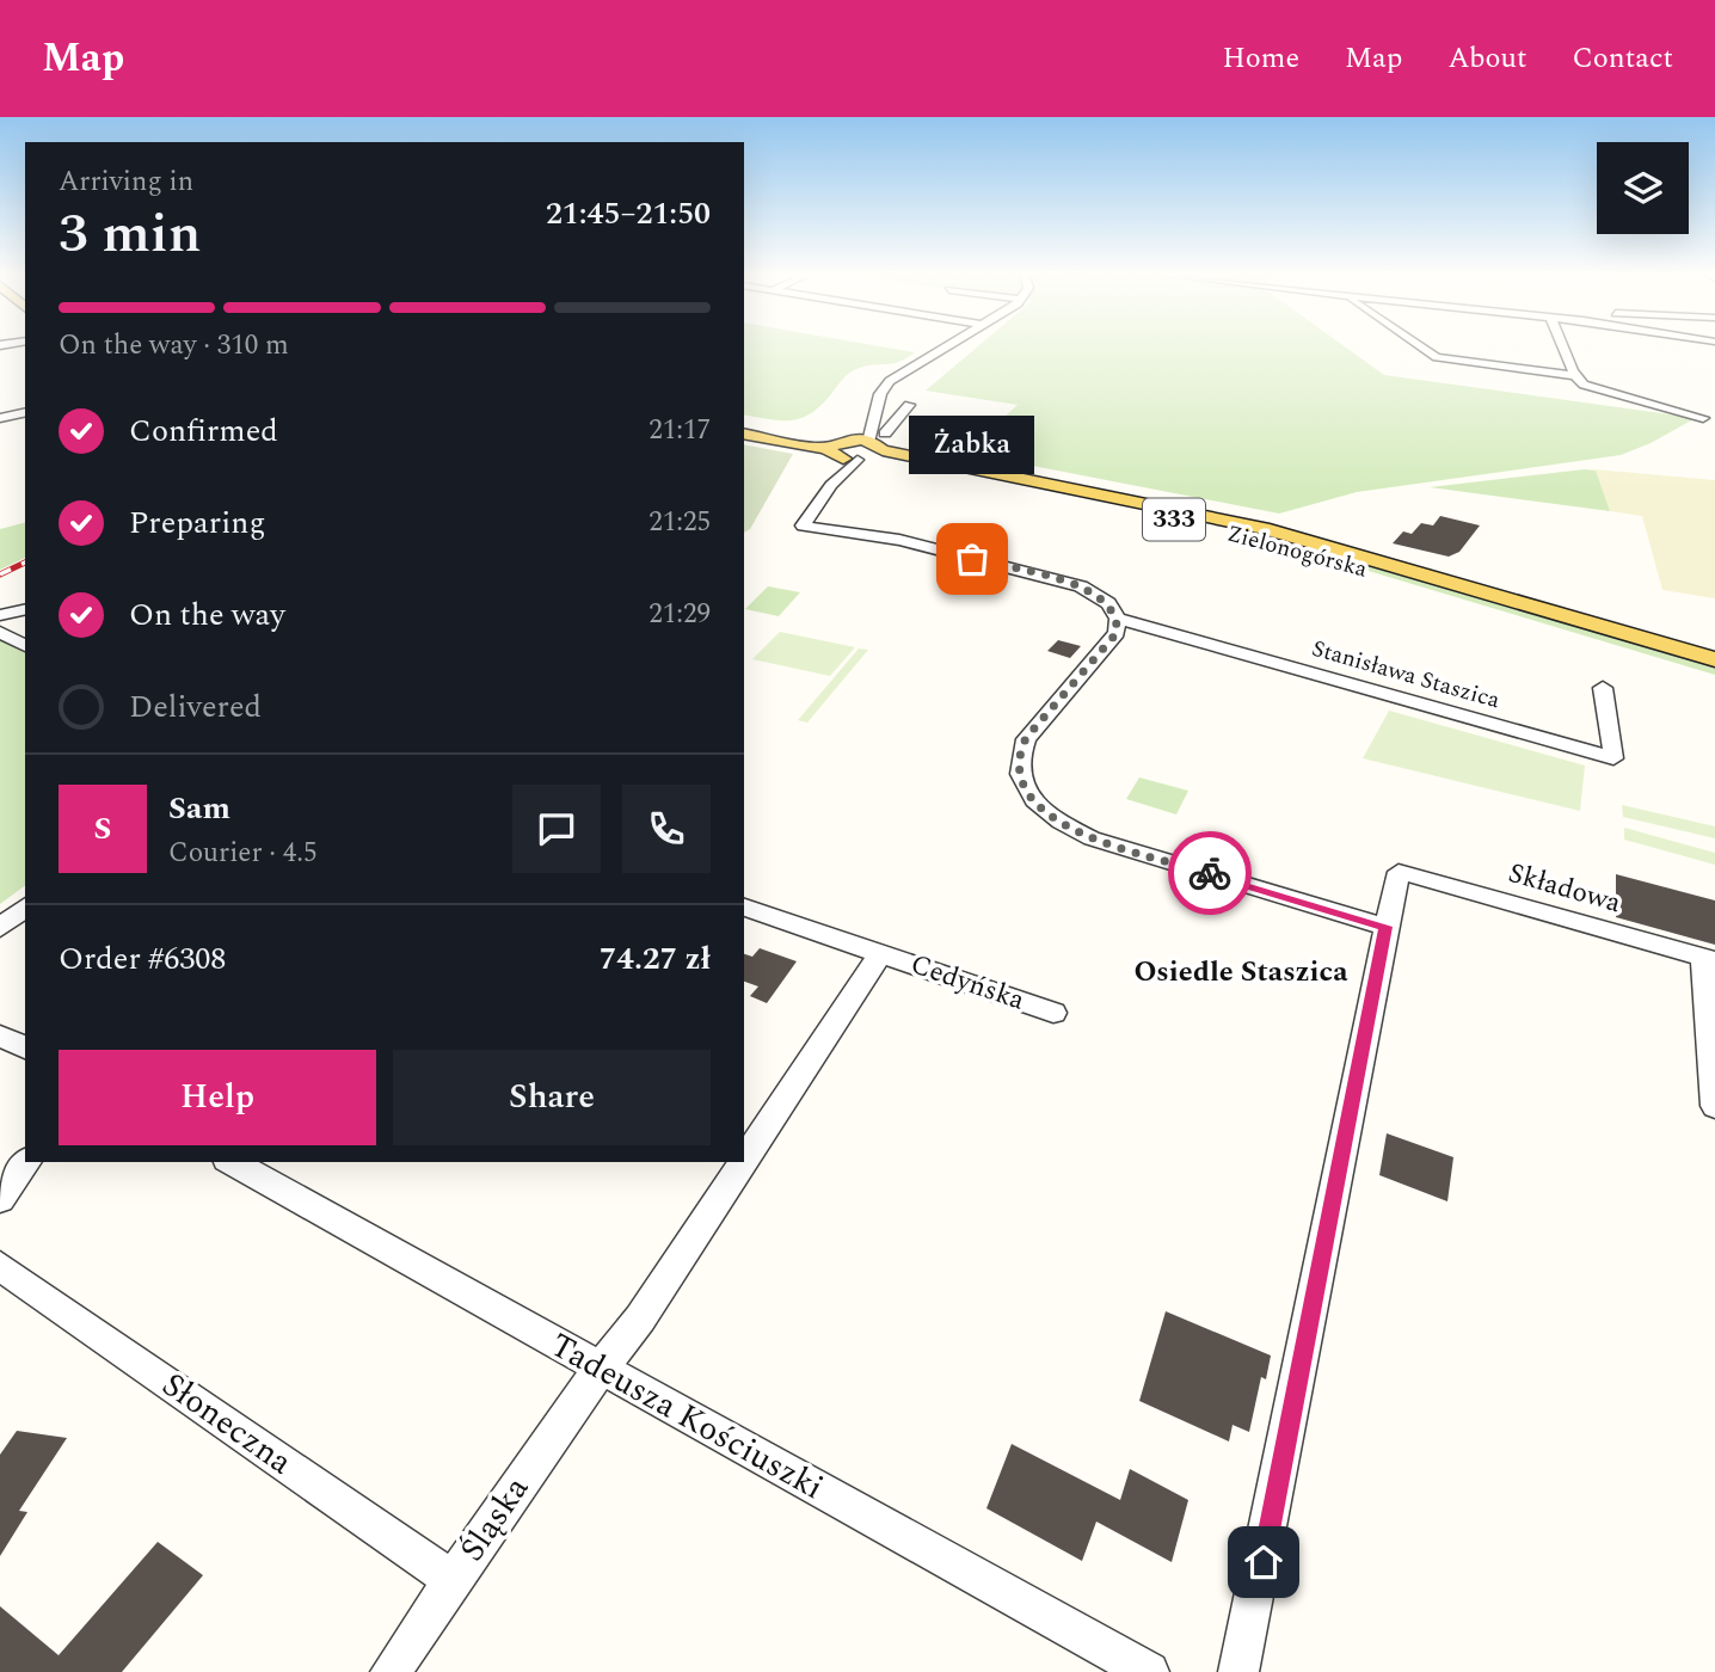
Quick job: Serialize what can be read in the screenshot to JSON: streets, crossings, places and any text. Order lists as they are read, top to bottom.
{
  "streets": {
    "main road": ["333", "Zielonogórska"],
    "street": [
      "Stanisława Staszica",
      "Składowa",
      "Cedyńska",
      "Tadeusza Kościuszki",
      "Słoneczna",
      "Śląska"
    ]
  },
  "crossings": [
    ["333", "Zielonogórska"],
    ["Cedyńska", "Tadeusza Kościuszki"],
    ["Cedyńska", "Śląska"],
    ["Tadeusza Kościuszki", "Śląska"],
    ["Słoneczna", "Śląska"]
  ],
  "districts": ["Osiedle Staszica"],
  "places": ["Żabka"],
  "page": {
    "header": "Map",
    "nav": [
      "Home",
      "Map",
      "About",
      "Contact"
    ],
    "heading": ["3 min", "Arriving in", "21:45–21:50"],
    "panel": [
      "Sam",
      "Courier · 4.5",
      "Order #6308",
      "74.27 zł"
    ],
    "bar": "On the way · 310 m",
    "list": [
      ["Confirmed", "21:17"],
      ["Preparing", "21:25"],
      ["On the way", "21:29"],
      "Delivered"
    ],
    "bubble": "Żabka",
    "round": "S",
    "buttons": ["Help", "Share"]
  }
}
